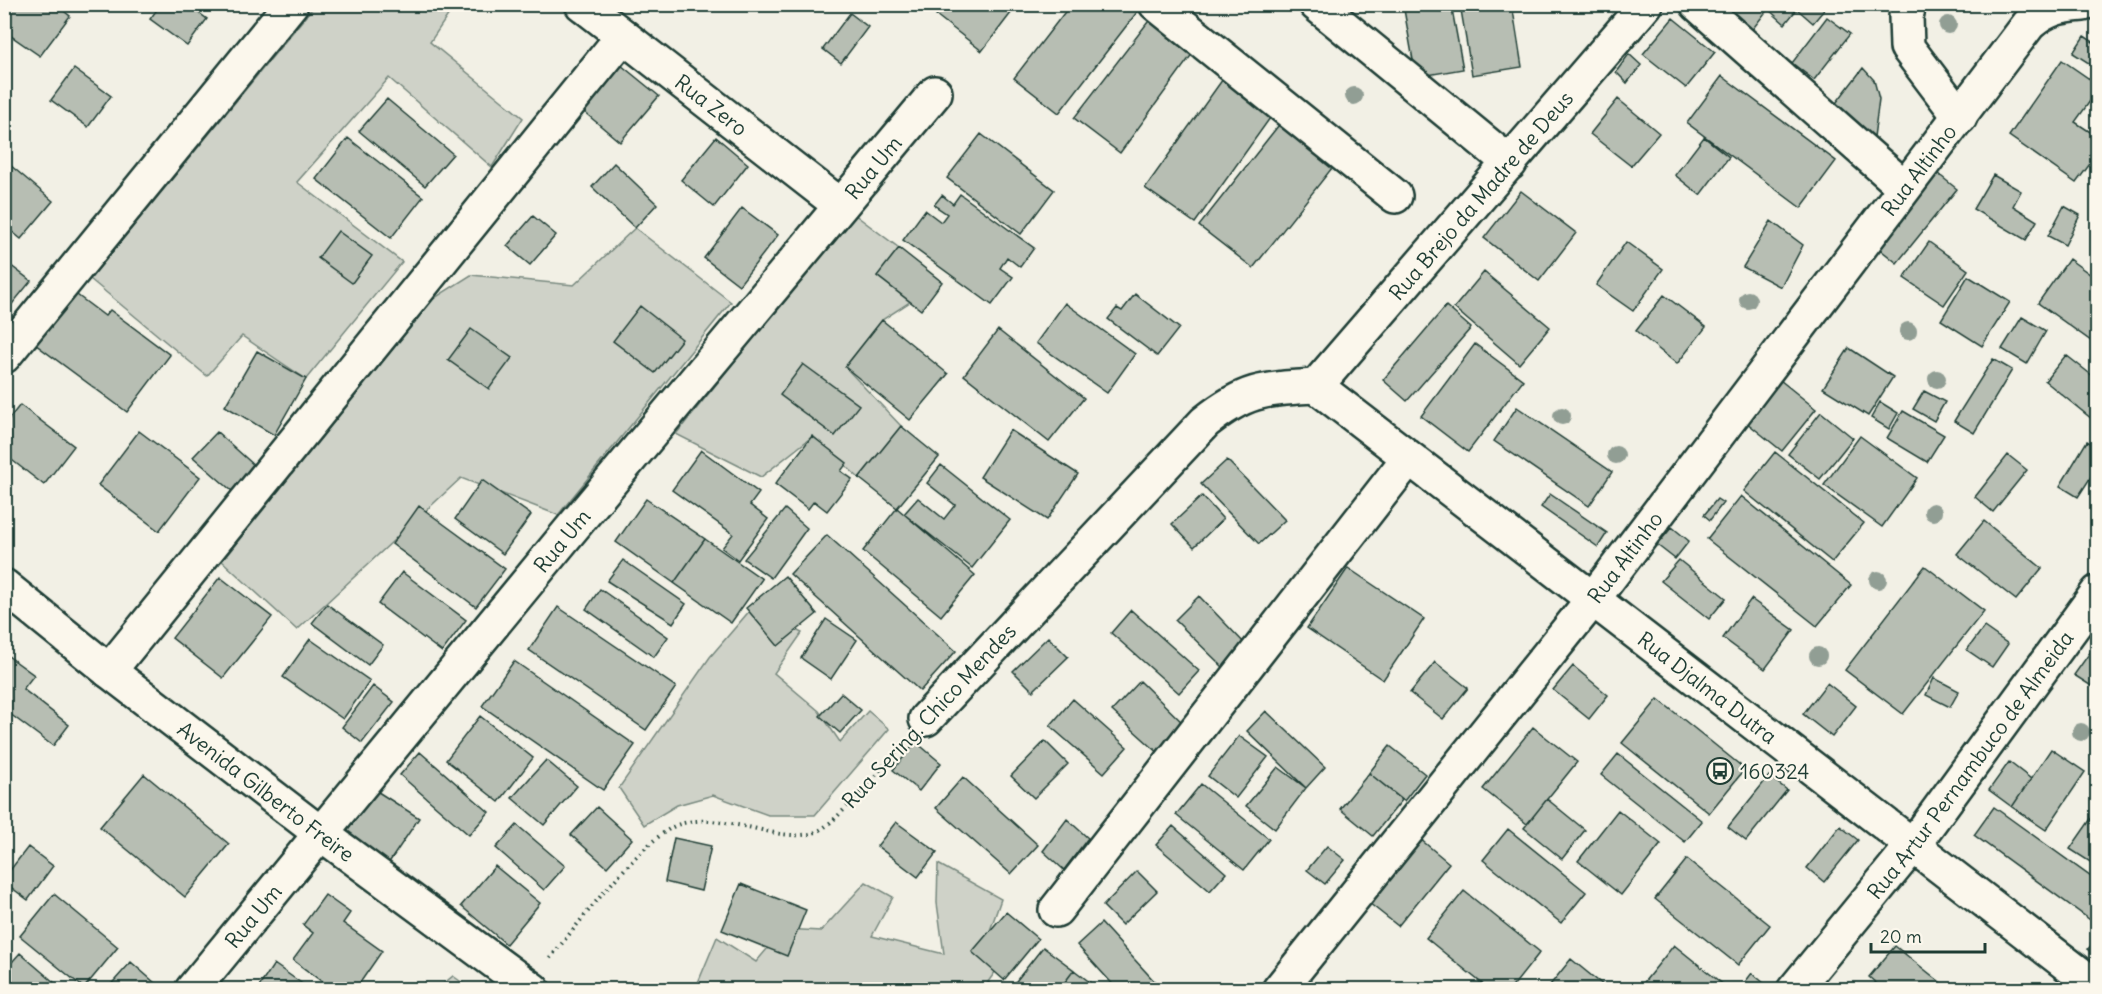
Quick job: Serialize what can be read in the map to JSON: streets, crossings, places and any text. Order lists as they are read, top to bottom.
{
  "streets": {
    "street": [
      "Rua Zero",
      "Rua Um",
      "Rua Altinho",
      "Rua Brejo da Madre de Deus",
      "Rua Djalma Dutra",
      "Rua Sering. Chico Mendes",
      "Rua Artur Pernambuco de Almeida",
      "Avenida Gilberto Freire"
    ]
  },
  "crossings": [
    ["Rua Zero", "Rua Um"],
    ["Rua Um", "Avenida Gilberto Freire"],
    ["Rua Altinho", "Rua Djalma Dutra"],
    ["Rua Brejo da Madre de Deus", "Rua Djalma Dutra"],
    ["Rua Brejo da Madre de Deus", "Rua Sering. Chico Mendes"],
    ["Rua Djalma Dutra", "Rua Sering. Chico Mendes"],
    ["Rua Djalma Dutra", "Rua Artur Pernambuco de Almeida"],
    ["Rua Sering. Chico Mendes", "Avenida Gilberto Freire"]
  ],
  "places": {
    "bus stop": ["160324"]
  },
  "scale_bar": "20 m"
}
